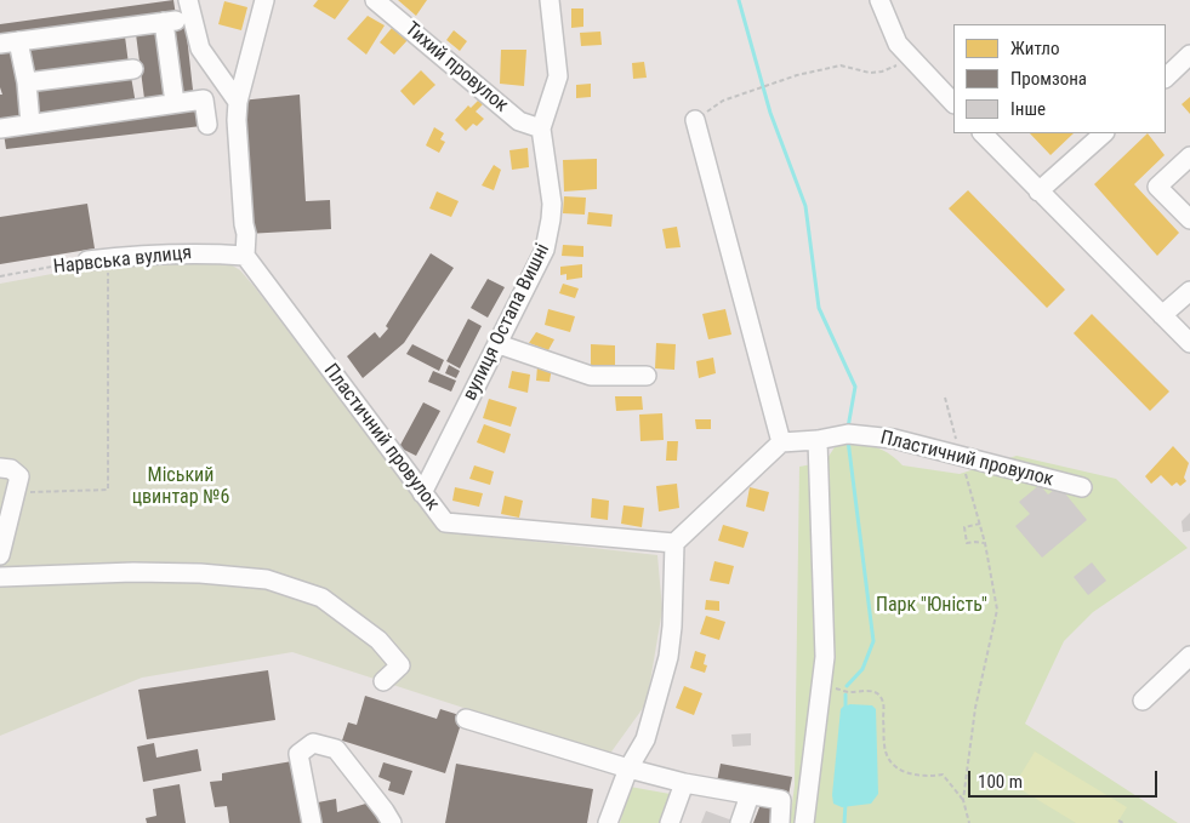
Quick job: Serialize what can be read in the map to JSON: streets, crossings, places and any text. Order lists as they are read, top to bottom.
{
  "streets": {
    "street": [
      "Тихий провулок",
      "Нарвська вулиця",
      "вулиця Остапа Вишні",
      "Пластичний провулок"
    ]
  },
  "crossings": [
    ["Тихий провулок", "вулиця Остапа Вишні"],
    ["Нарвська вулиця", "Пластичний провулок"],
    ["вулиця Остапа Вишні", "Пластичний провулок"]
  ],
  "parks": ["Міський цвинтар №6", "Парк \"Юність\""],
  "legend": ["Житло", "Промзона", "Інше"],
  "scale_bar": "100 m"
}
